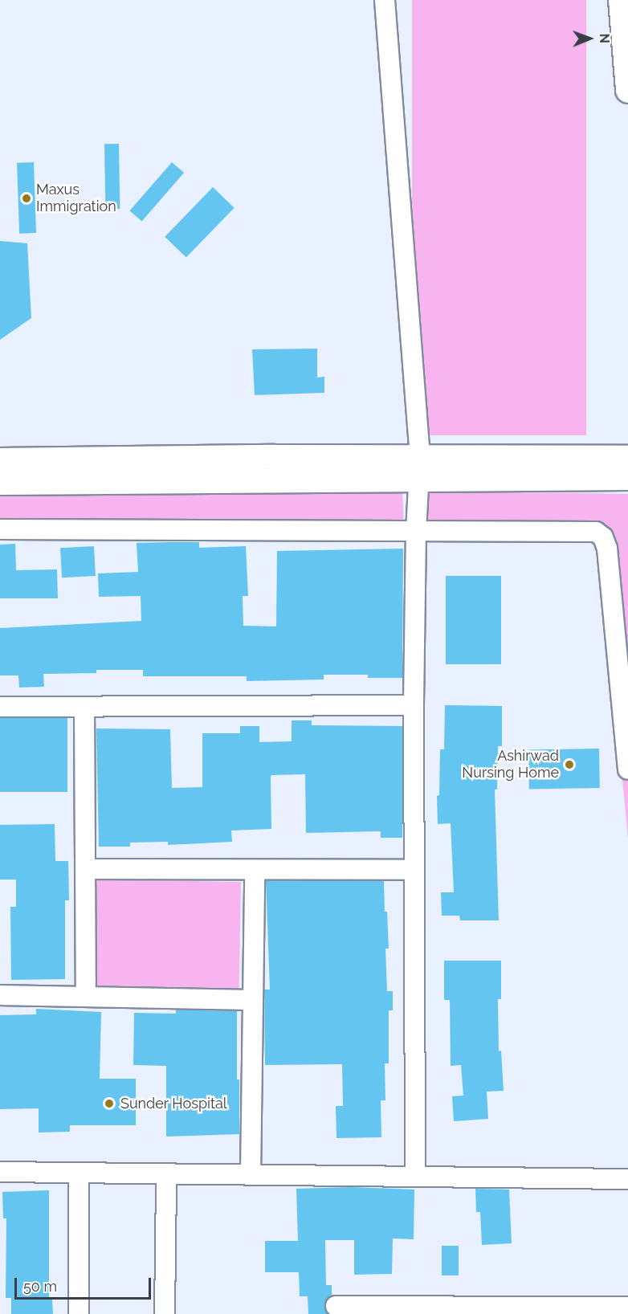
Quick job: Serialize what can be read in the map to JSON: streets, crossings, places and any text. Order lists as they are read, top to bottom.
{
  "places": ["Maxus Immigration", "Ashirwad Nursing Home", "Sunder Hospital"],
  "scale_bar": "50 m",
  "north": "right"
}
